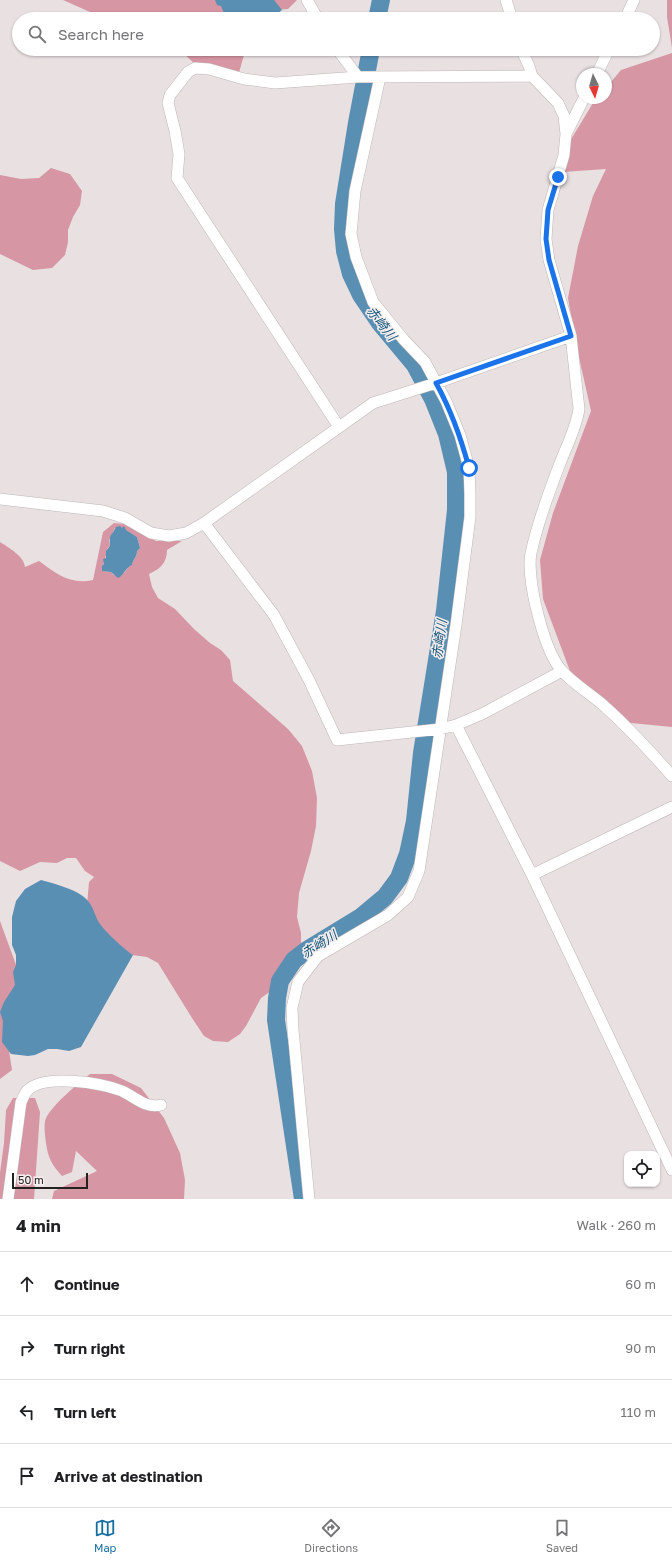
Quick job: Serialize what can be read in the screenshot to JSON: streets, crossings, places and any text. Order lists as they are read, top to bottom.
{
  "water": ["赤崎川"],
  "scale_bar": "50 m",
  "north": "bottom",
  "page": {
    "search": "Search here",
    "scale": "50 m",
    "heading": ["4 min", "Walk · 260 m"],
    "list": [
      ["Continue", "60 m"],
      ["Turn right", "90 m"],
      ["Turn left", "110 m"],
      "Arrive at destination"
    ],
    "nav": ["Map", "Directions", "Saved"]
  }
}
